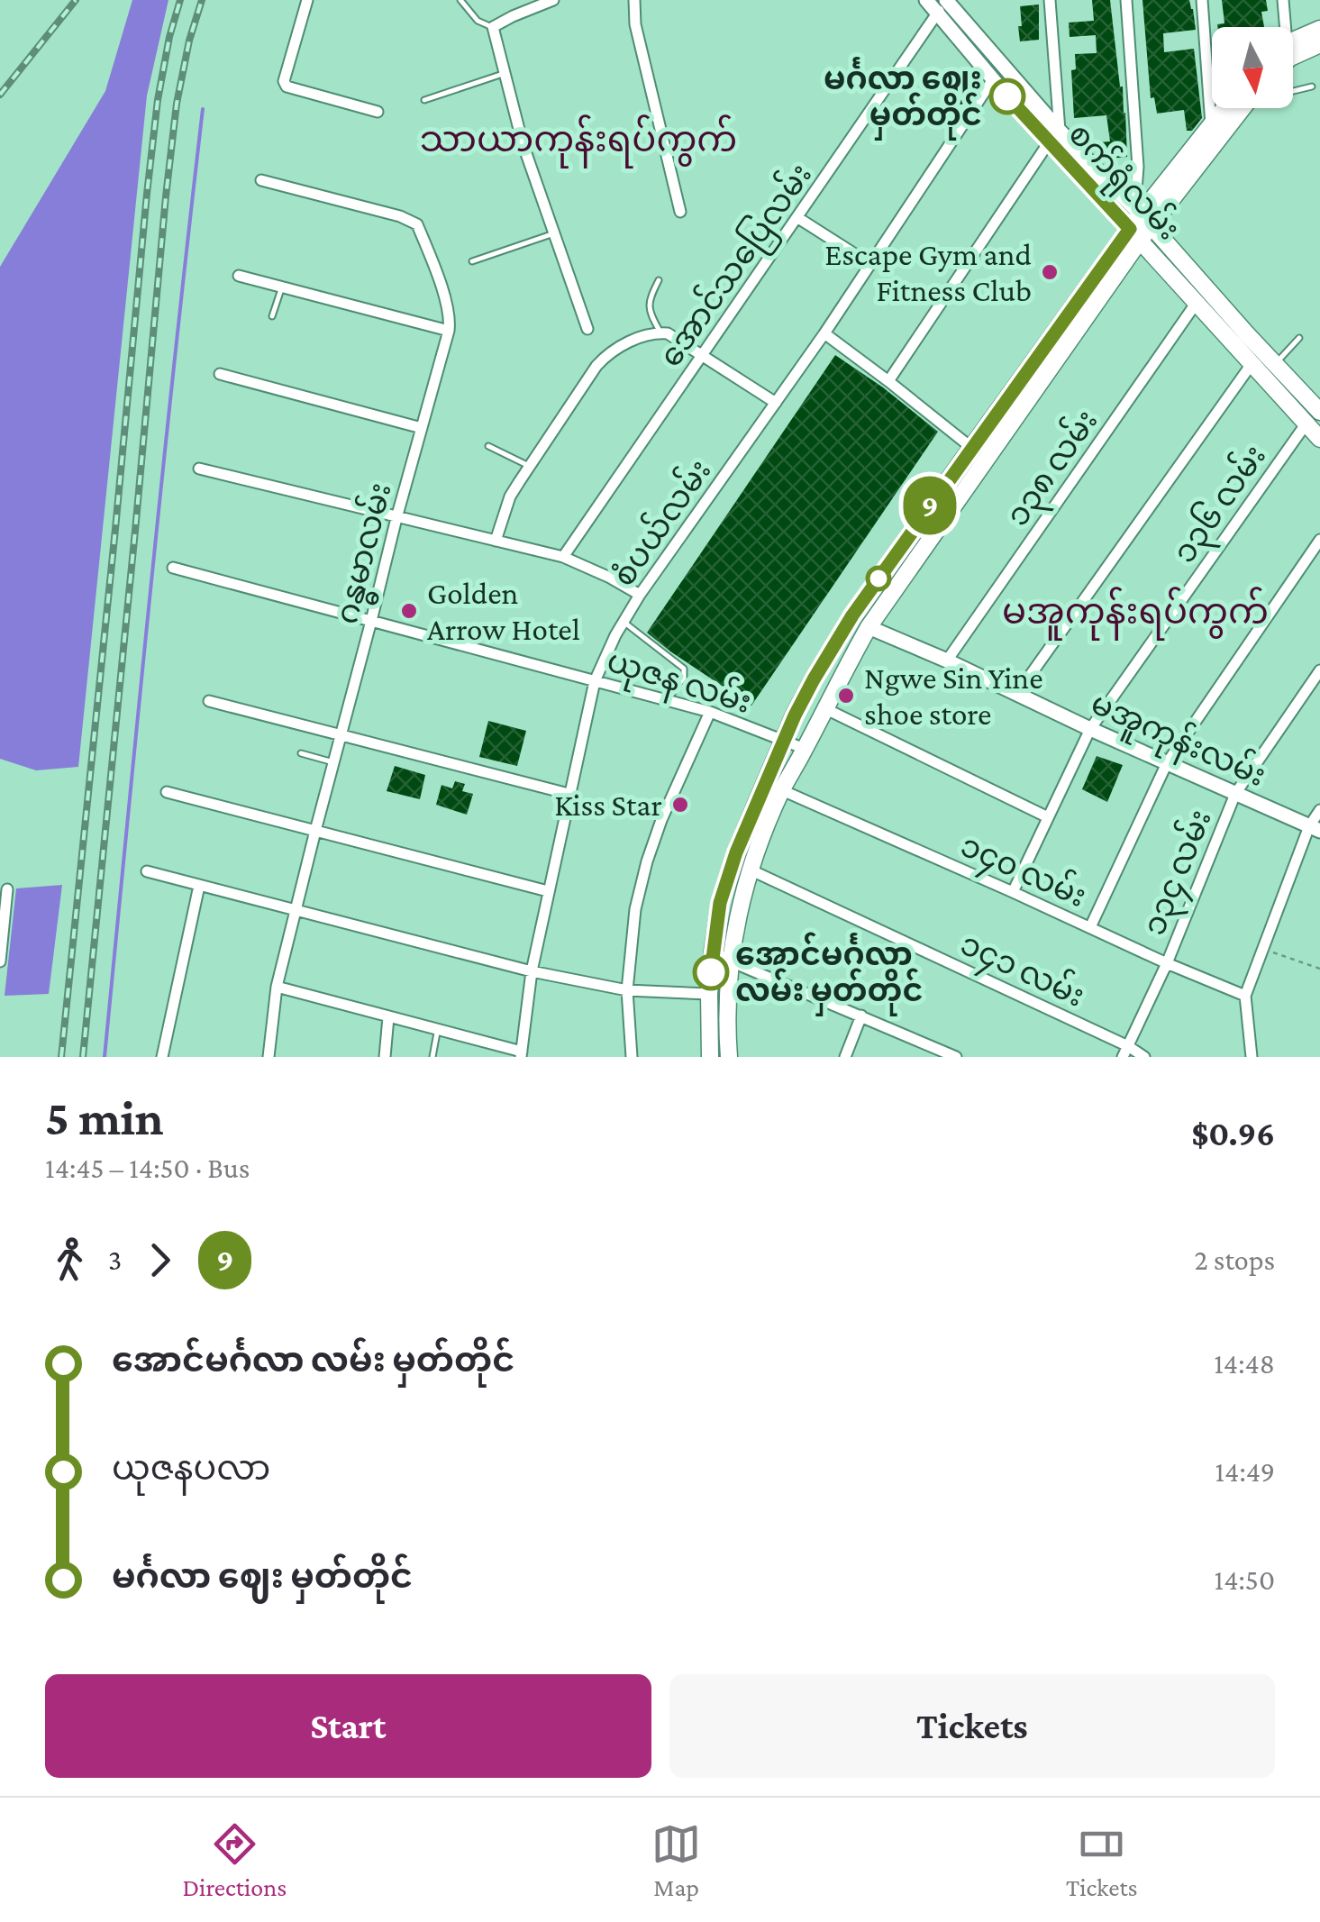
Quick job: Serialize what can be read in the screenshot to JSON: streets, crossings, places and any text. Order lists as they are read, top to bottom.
{
  "streets": {
    "main road": ["စက်ရုံလမ်း", "မအူကုန်းလမ်း"],
    "street": [
      "အောင်သပြေလမ်း",
      "၁၃၈ လမ်း",
      "၁၃၆ လမ်း",
      "စံပယ်လမ်း",
      "ဂန္ဓမာလမ်း",
      "ယုဇန လမ်း",
      "၁၄၀ လမ်း",
      "၁၃၄ လမ်း",
      "၁၄၁ လမ်း"
    ]
  },
  "crossings": [
    ["စက်ရုံလမ်း", "အောင်သပြေလမ်း"],
    ["စက်ရုံလမ်း", "၁၃၈ လမ်း"],
    ["စက်ရုံလမ်း", "၁၃၆ လမ်း"],
    ["စက်ရုံလမ်း", "စံပယ်လမ်း"],
    ["၁၃၈ လမ်း", "မအူကုန်းလမ်း"],
    ["၁၃၆ လမ်း", "မအူကုန်းလမ်း"],
    ["၁၃၆ လမ်း", "၁၄၀ လမ်း"],
    ["စံပယ်လမ်း", "ယုဇန လမ်း"],
    ["ဂန္ဓမာလမ်း", "ယုဇန လမ်း"],
    ["မအူကုန်းလမ်း", "၁၃၄ လမ်း"],
    ["၁၄၀ လမ်း", "၁၃၄ လမ်း"],
    ["၁၃၄ လမ်း", "၁၄၁ လမ်း"]
  ],
  "districts": ["သာယာကုန်းရပ်ကွက်", "မအူကုန်းရပ်ကွက်"],
  "places": [
    "မင်္ဂလာ ဈေး မှတ်တိုင်",
    "Escape Gym and Fitness Club",
    "Golden Arrow Hotel",
    "Ngwe Sin Yine shoe store",
    "Kiss Star",
    "အောင်မင်္ဂလာ လမ်း မှတ်တိုင်"
  ],
  "lines": ["bus line 9"],
  "north": "bottom",
  "page": {
    "on_map": "9",
    "heading": ["5 min", "14:45 – 14:50 · Bus", "$0.96"],
    "legs": ["3", "9", "2 stops"],
    "list": [
      {
        "name": "အောင်မင်္ဂလာ လမ်း မှတ်တိုင်",
        "value": "14:48"
      },
      {
        "name": "ယုဇနပလာ",
        "value": "14:49"
      },
      {
        "name": "မင်္ဂလာ ဈေး မှတ်တိုင်",
        "value": "14:50"
      }
    ],
    "buttons": ["Start", "Tickets"],
    "tabs": ["Directions", "Map", "Tickets"]
  }
}
